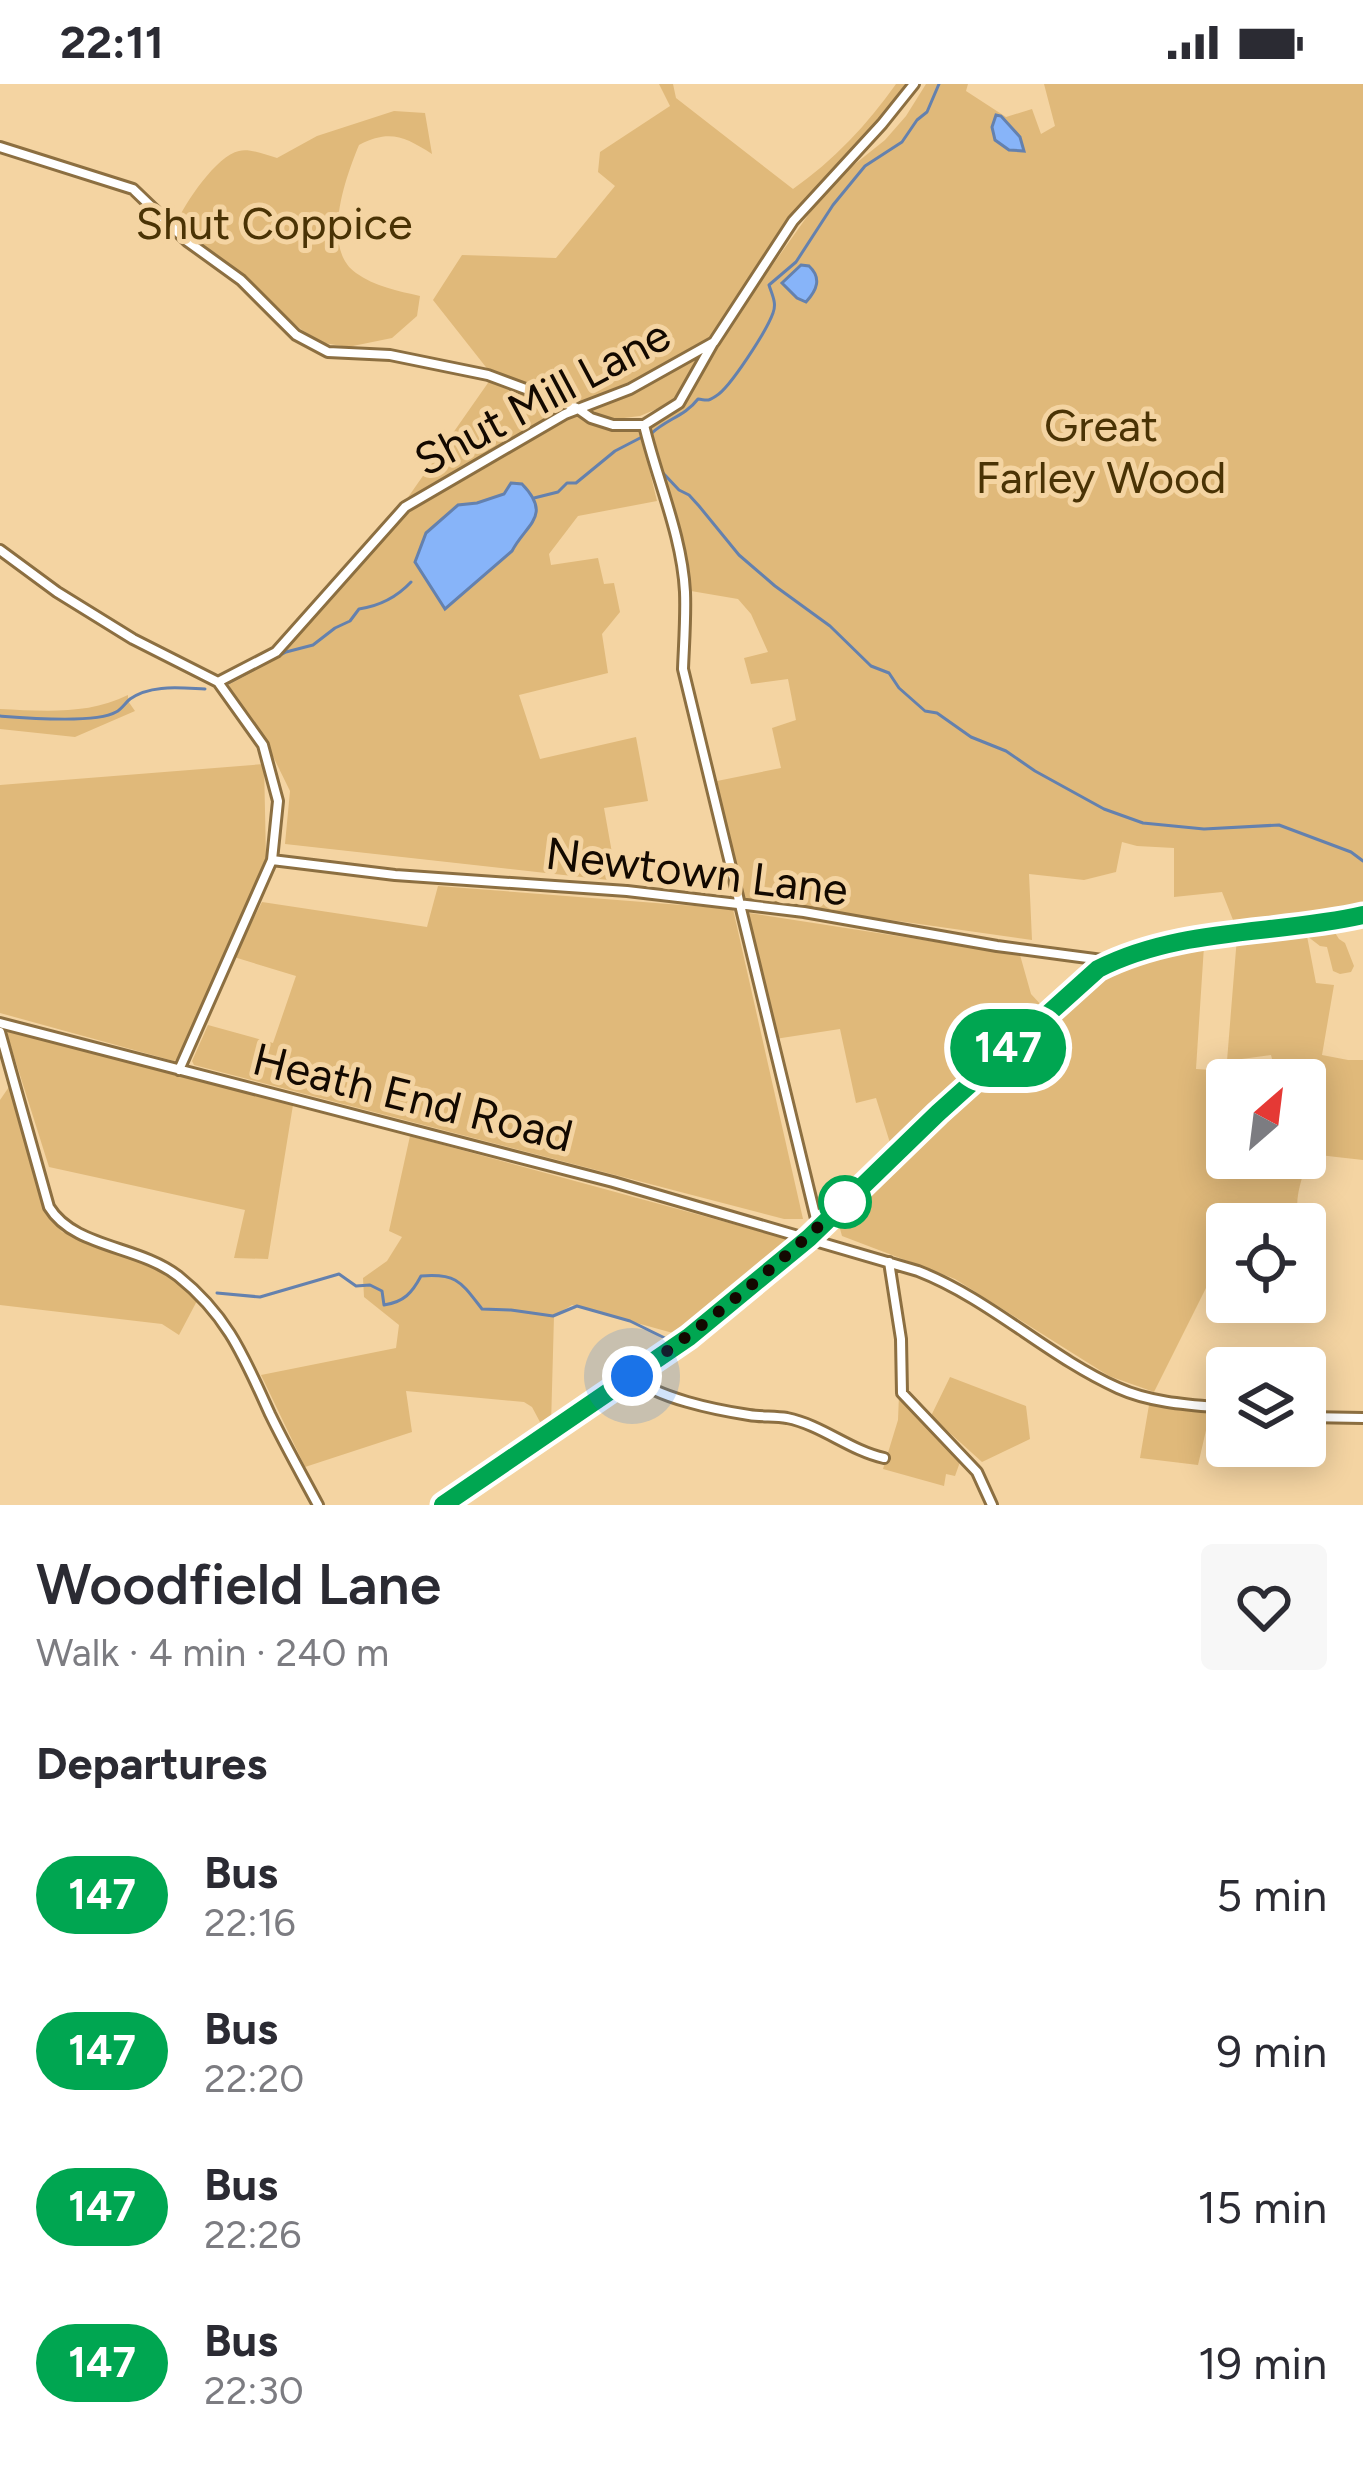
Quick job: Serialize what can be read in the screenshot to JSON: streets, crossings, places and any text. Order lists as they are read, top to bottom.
{
  "streets": {
    "street": ["Shut Mill Lane", "Newtown Lane", "Heath End Road"]
  },
  "parks": ["Shut Coppice", "Great Farley Wood"],
  "lines": ["bus line 147"],
  "north": "top right",
  "page": {
    "status": "22:11",
    "on_map": "147",
    "heading": [
      ["Woodfield Lane", "Walk · 4 min · 240 m"],
      "Departures"
    ],
    "list": [
      {
        "mark": "147",
        "name": "Bus",
        "note": "22:16",
        "value": "5 min"
      },
      {
        "mark": "147",
        "name": "Bus",
        "note": "22:20",
        "value": "9 min"
      },
      {
        "mark": "147",
        "name": "Bus",
        "note": "22:26",
        "value": "15 min"
      },
      {
        "mark": "147",
        "name": "Bus",
        "note": "22:30",
        "value": "19 min"
      }
    ]
  }
}
